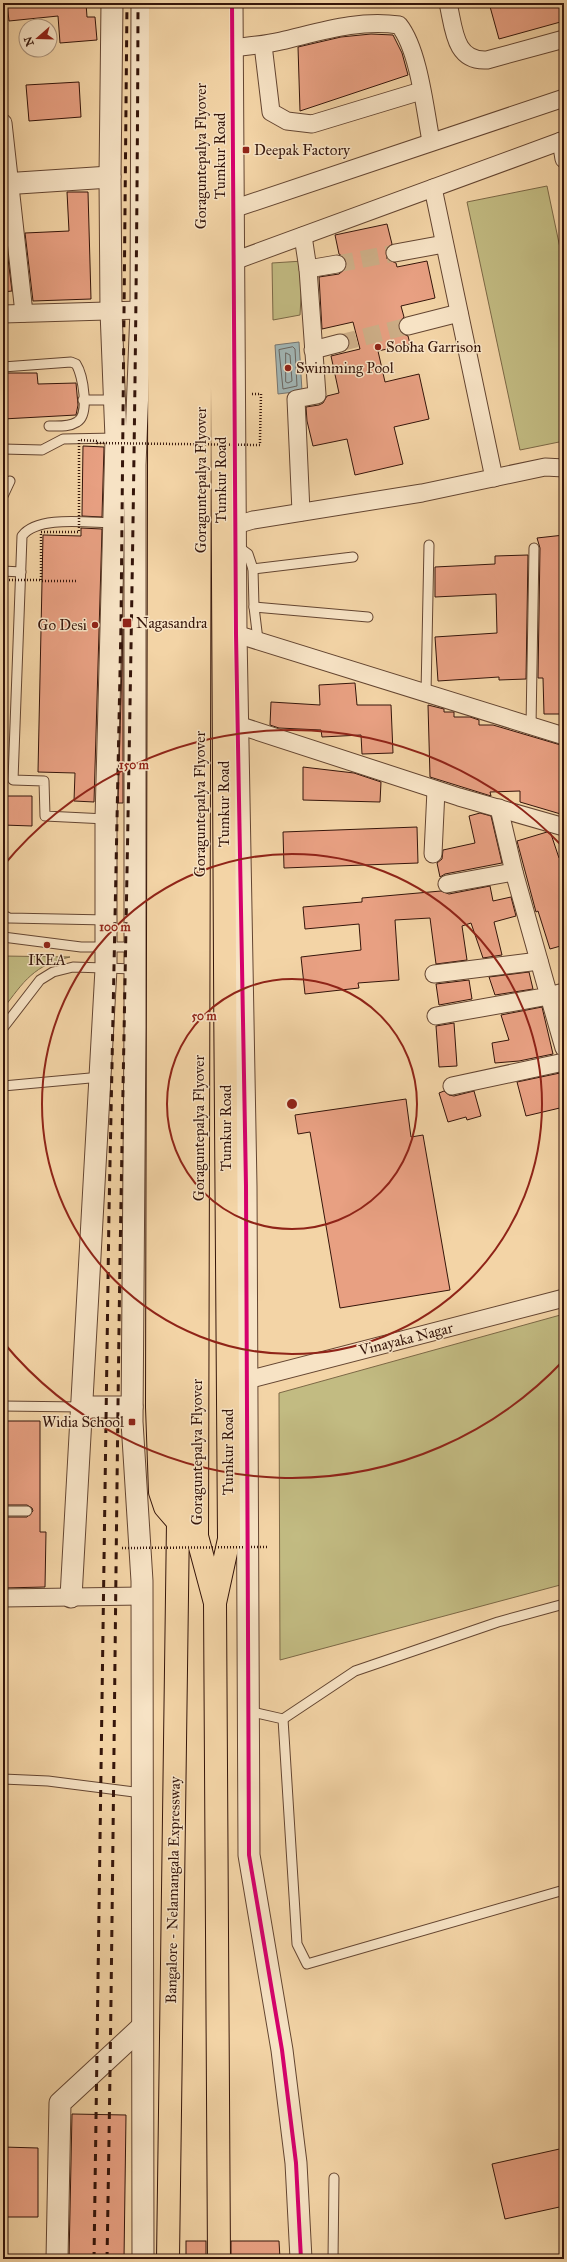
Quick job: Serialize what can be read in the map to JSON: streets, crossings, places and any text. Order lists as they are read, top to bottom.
{
  "streets": {
    "highway": ["Goraguntepalya Flyover", "Tumkur Road", "Bangalore - Nelamangala Expressway"],
    "street": ["Vinayaka Nagar"]
  },
  "crossings": [
    ["Goraguntepalya Flyover", "Tumkur Road"],
    ["Goraguntepalya Flyover", "Bangalore - Nelamangala Expressway"]
  ],
  "places": {
    "transit": ["Deepak Factory", "Nagasandra", "Widia School"],
    "other": [
      "Sobha Garrison",
      "Swimming Pool",
      "Go Desi",
      "IKEA"
    ]
  },
  "north": "left",
  "rings": ["150 m", "100 m", "50 m"]
}
